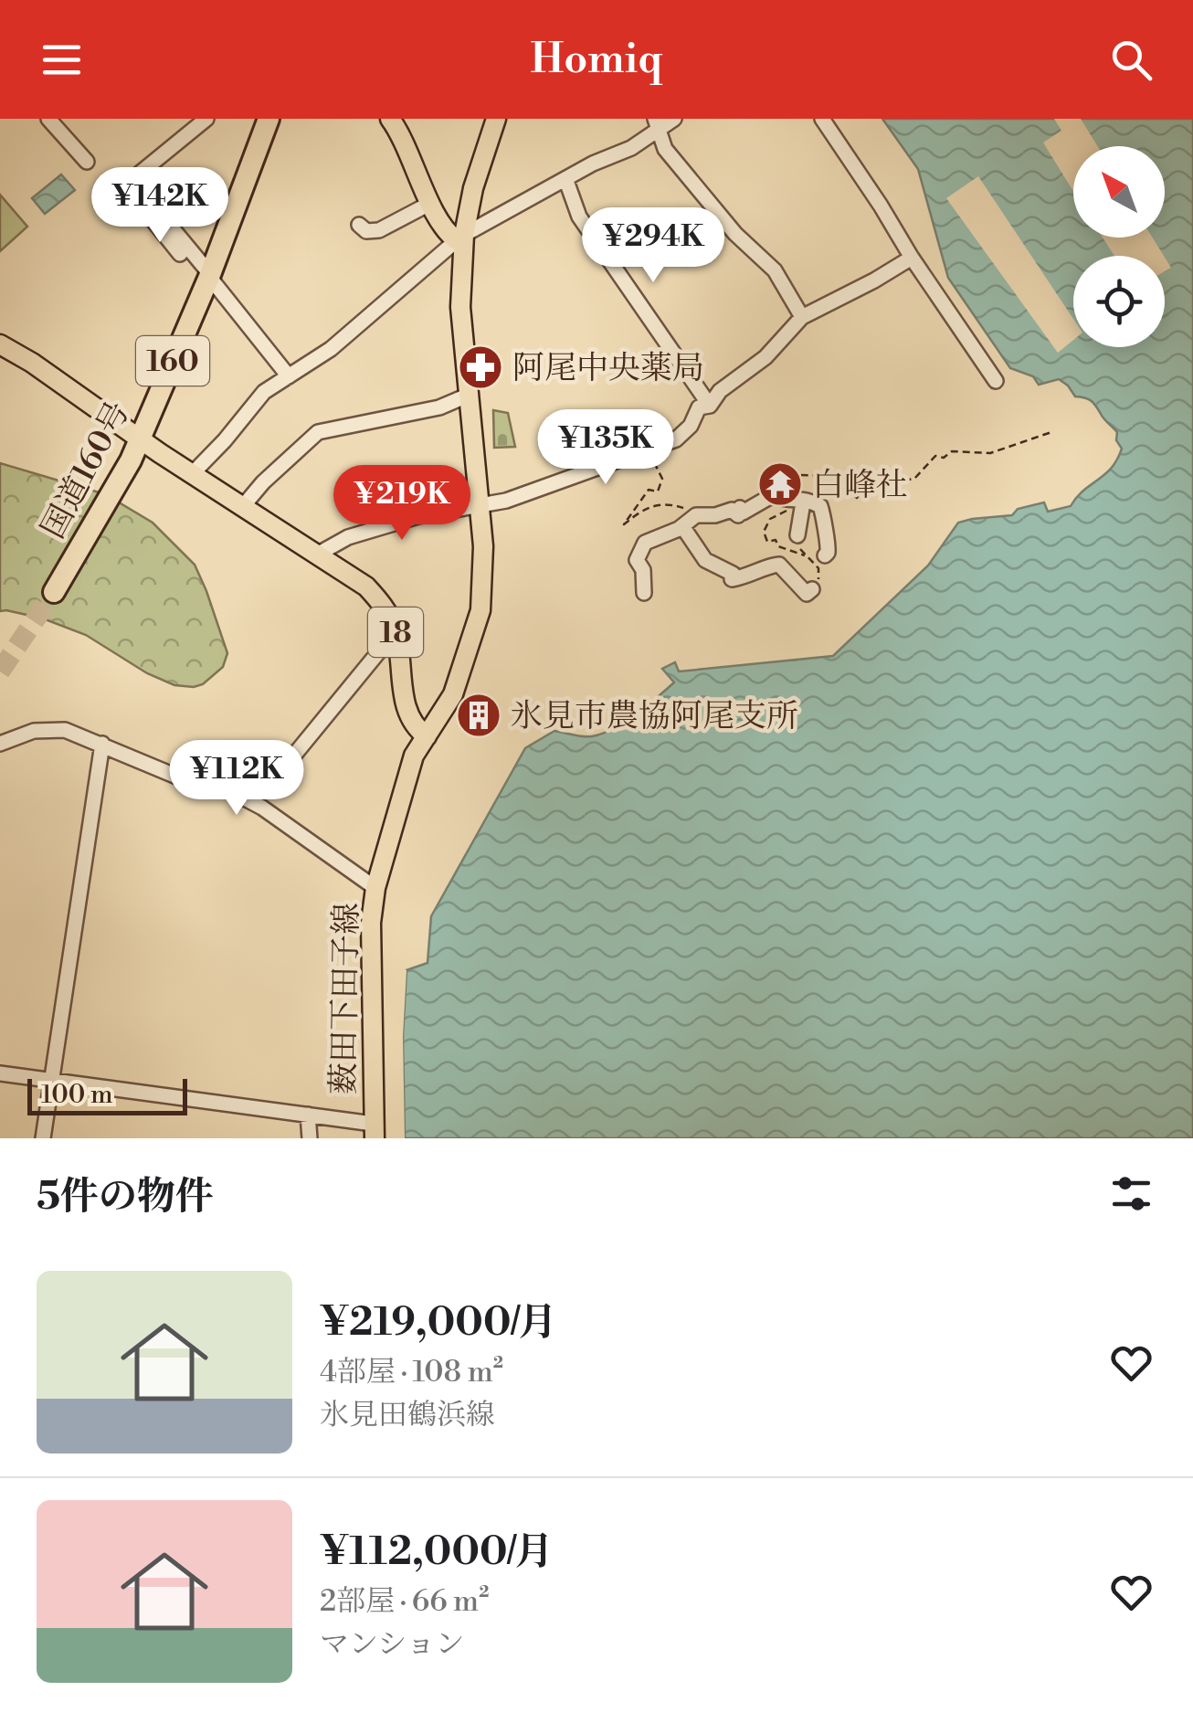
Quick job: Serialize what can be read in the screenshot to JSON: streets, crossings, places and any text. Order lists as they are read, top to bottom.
{
  "streets": {
    "highway": ["160", "国道160号"],
    "main road": ["18", "薮田下田子線"]
  },
  "crossings": [
    ["国道160号", "18"],
    ["18", "薮田下田子線"]
  ],
  "places": {
    "pharmacy": ["阿尾中央薬局"],
    "temple": ["白峰社"],
    "building": ["氷見市農協阿尾支所"]
  },
  "scale_bar": "100 m",
  "north": "top left",
  "page": {
    "header": "Homiq",
    "price": [
      "¥142K",
      "¥294K",
      "¥135K",
      "¥219K",
      "¥112K"
    ],
    "scale": "100 m",
    "heading": "5件の物件",
    "list": [
      {
        "name": "¥219,000/月",
        "note": "4部屋 · 108 m² · 氷見田鶴浜線"
      },
      {
        "name": "¥112,000/月",
        "note": "2部屋 · 66 m² · マンション"
      }
    ]
  }
}
